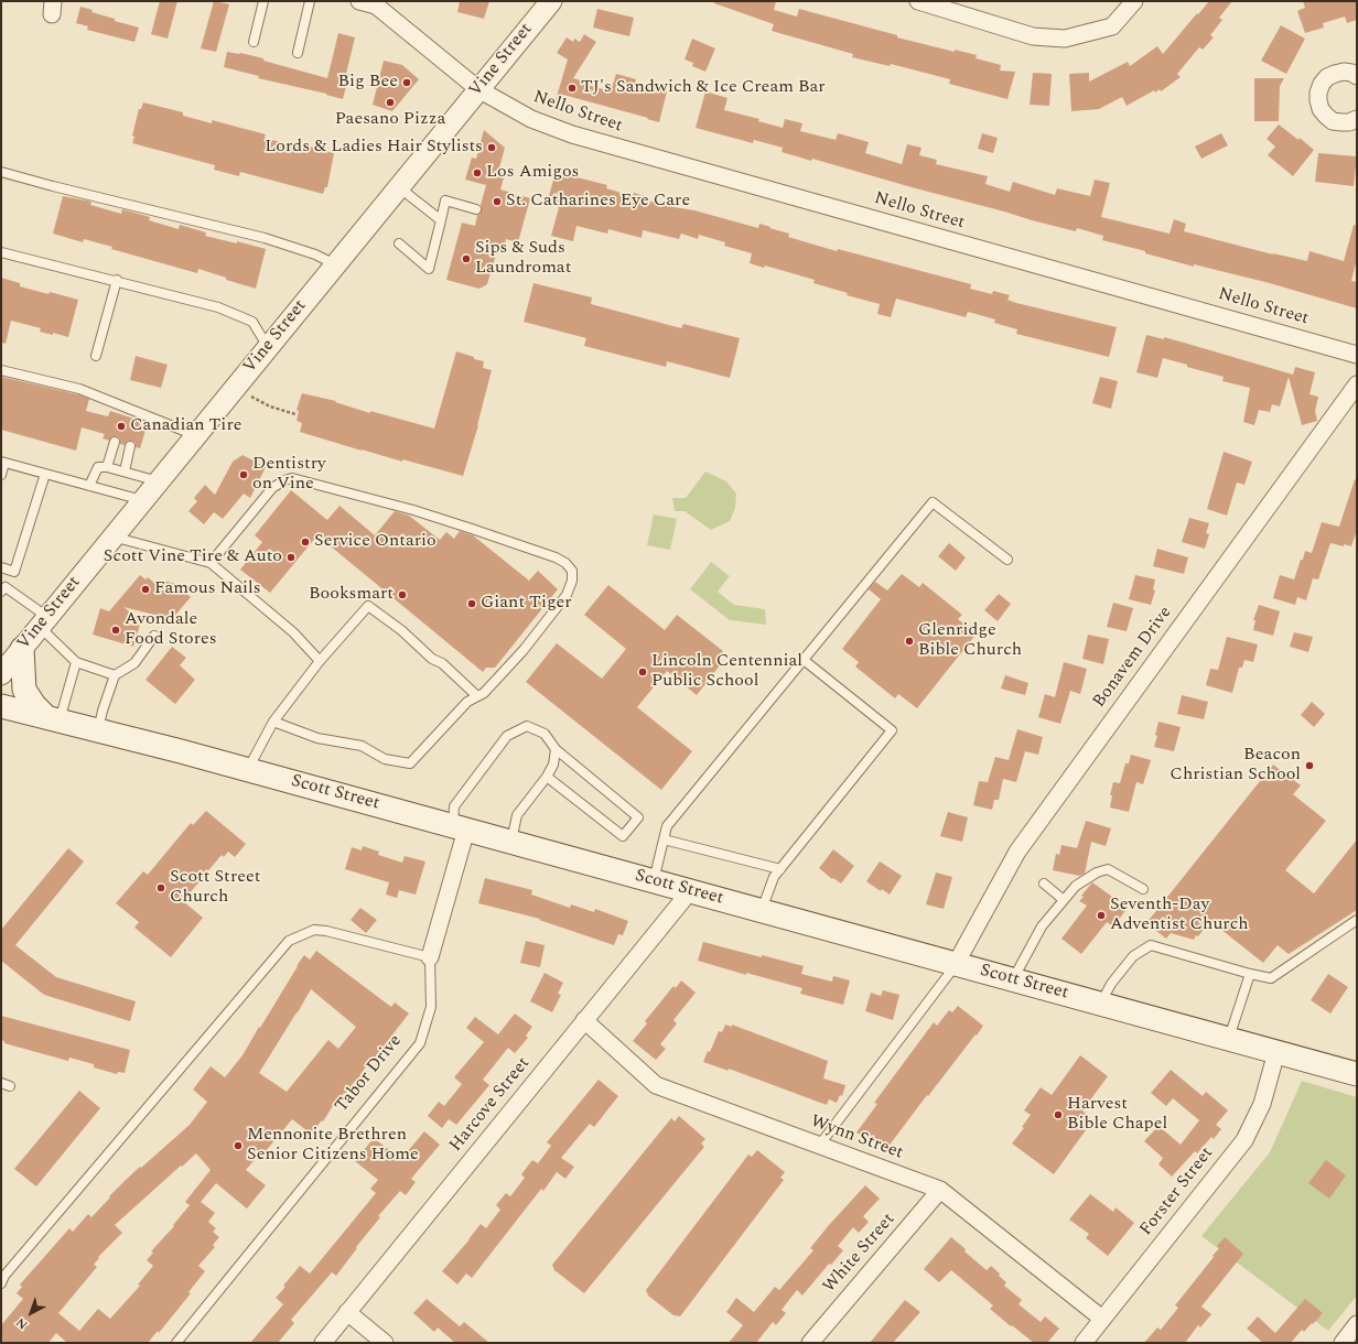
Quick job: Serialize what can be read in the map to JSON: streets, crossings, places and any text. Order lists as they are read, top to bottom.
{
  "streets": {
    "main road": ["Scott Street"],
    "street": [
      "Vine Street",
      "Nello Street",
      "Bonavem Drive",
      "Tabor Drive",
      "Harcove Street",
      "Wynn Street",
      "Forster Street",
      "White Street"
    ]
  },
  "crossings": [
    ["Vine Street", "Nello Street"],
    ["Bonavem Drive", "Scott Street"],
    ["Scott Street", "Tabor Drive"],
    ["Scott Street", "Harcove Street"],
    ["Scott Street", "Forster Street"],
    ["Harcove Street", "Wynn Street"],
    ["Wynn Street", "Forster Street"],
    ["Wynn Street", "White Street"]
  ],
  "places": [
    "Big Bee",
    "TJ's Sandwich & Ice Cream Bar",
    "Paesano Pizza",
    "Lords & Ladies Hair Stylists",
    "Los Amigos",
    "St. Catharines Eye Care",
    "Sips & Suds Laundromat",
    "Canadian Tire",
    "Dentistry on Vine",
    "Service Ontario",
    "Scott Vine Tire & Auto",
    "Famous Nails",
    "Booksmart",
    "Giant Tiger",
    "Avondale Food Stores",
    "Glenridge Bible Church",
    "Lincoln Centennial Public School",
    "Beacon Christian School",
    "Scott Street Church",
    "Seventh-Day Adventist Church",
    "Harvest Bible Chapel",
    "Mennonite Brethren Senior Citizens Home"
  ],
  "north": "bottom left"
}
